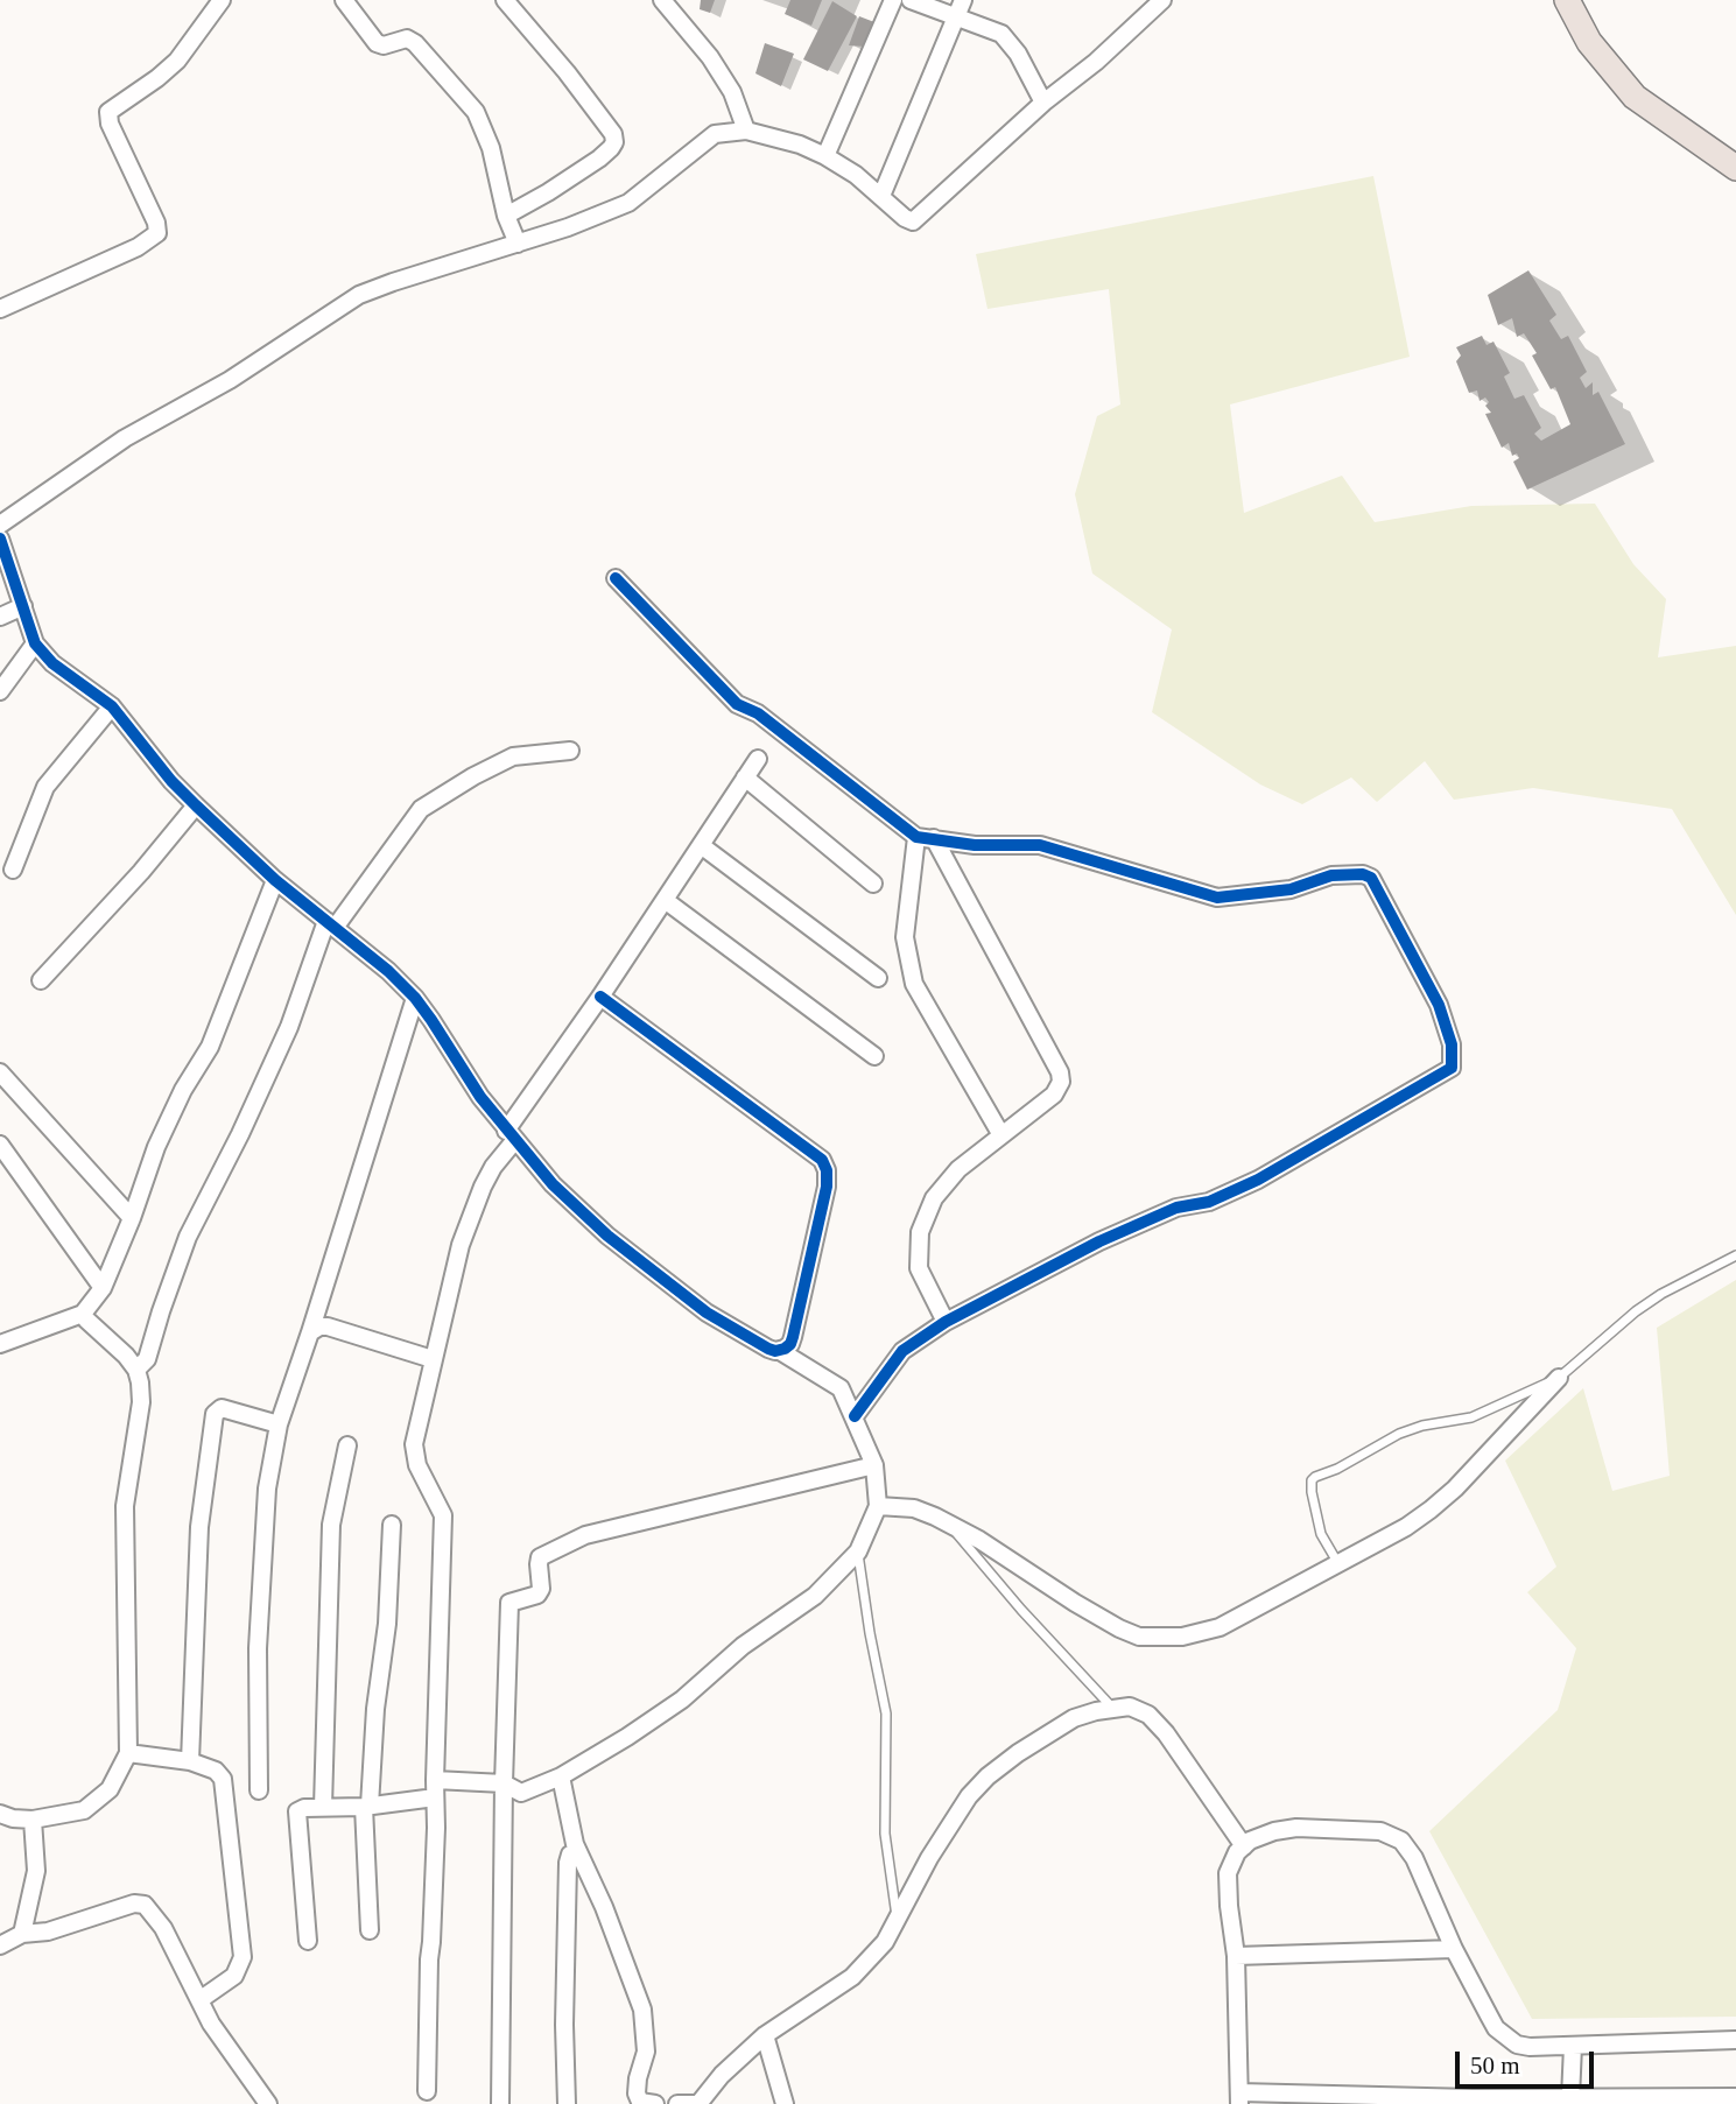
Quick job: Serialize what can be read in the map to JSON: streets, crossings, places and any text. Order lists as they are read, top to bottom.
{
  "scale_bar": "50 m"
}
